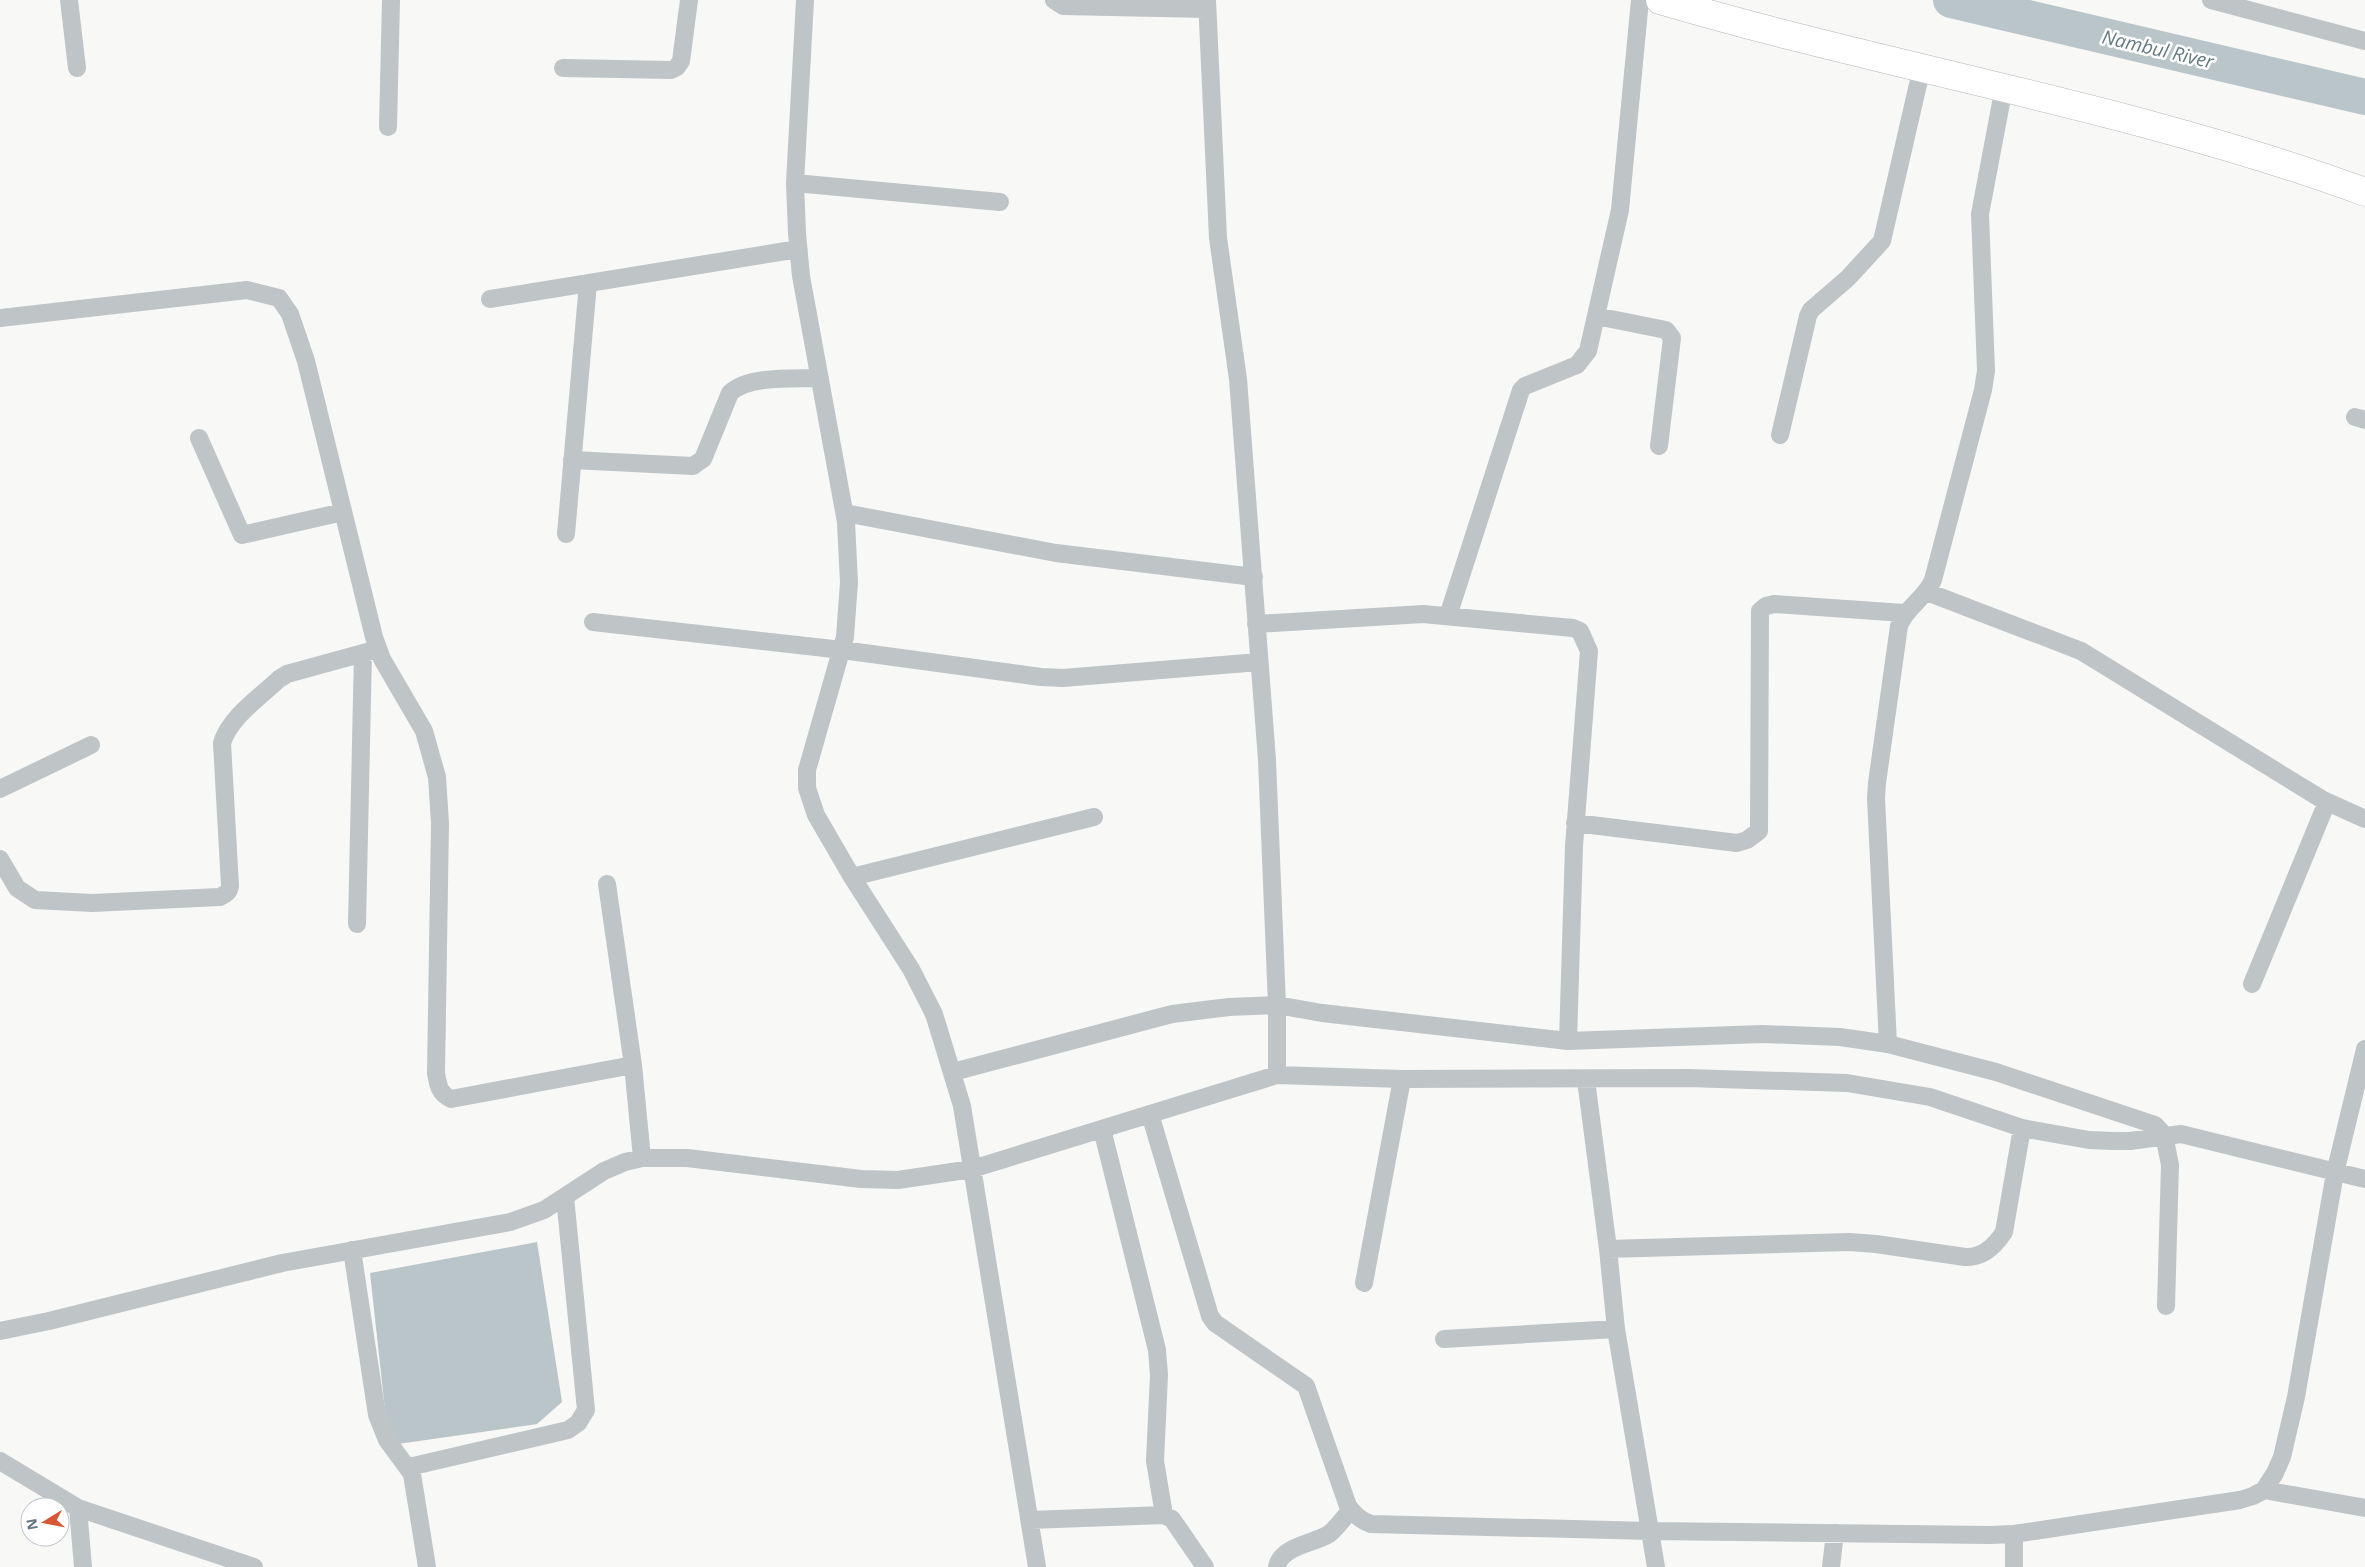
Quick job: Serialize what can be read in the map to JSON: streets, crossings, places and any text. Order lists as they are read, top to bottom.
{
  "water": ["Nambul River"],
  "north": "left"
}
